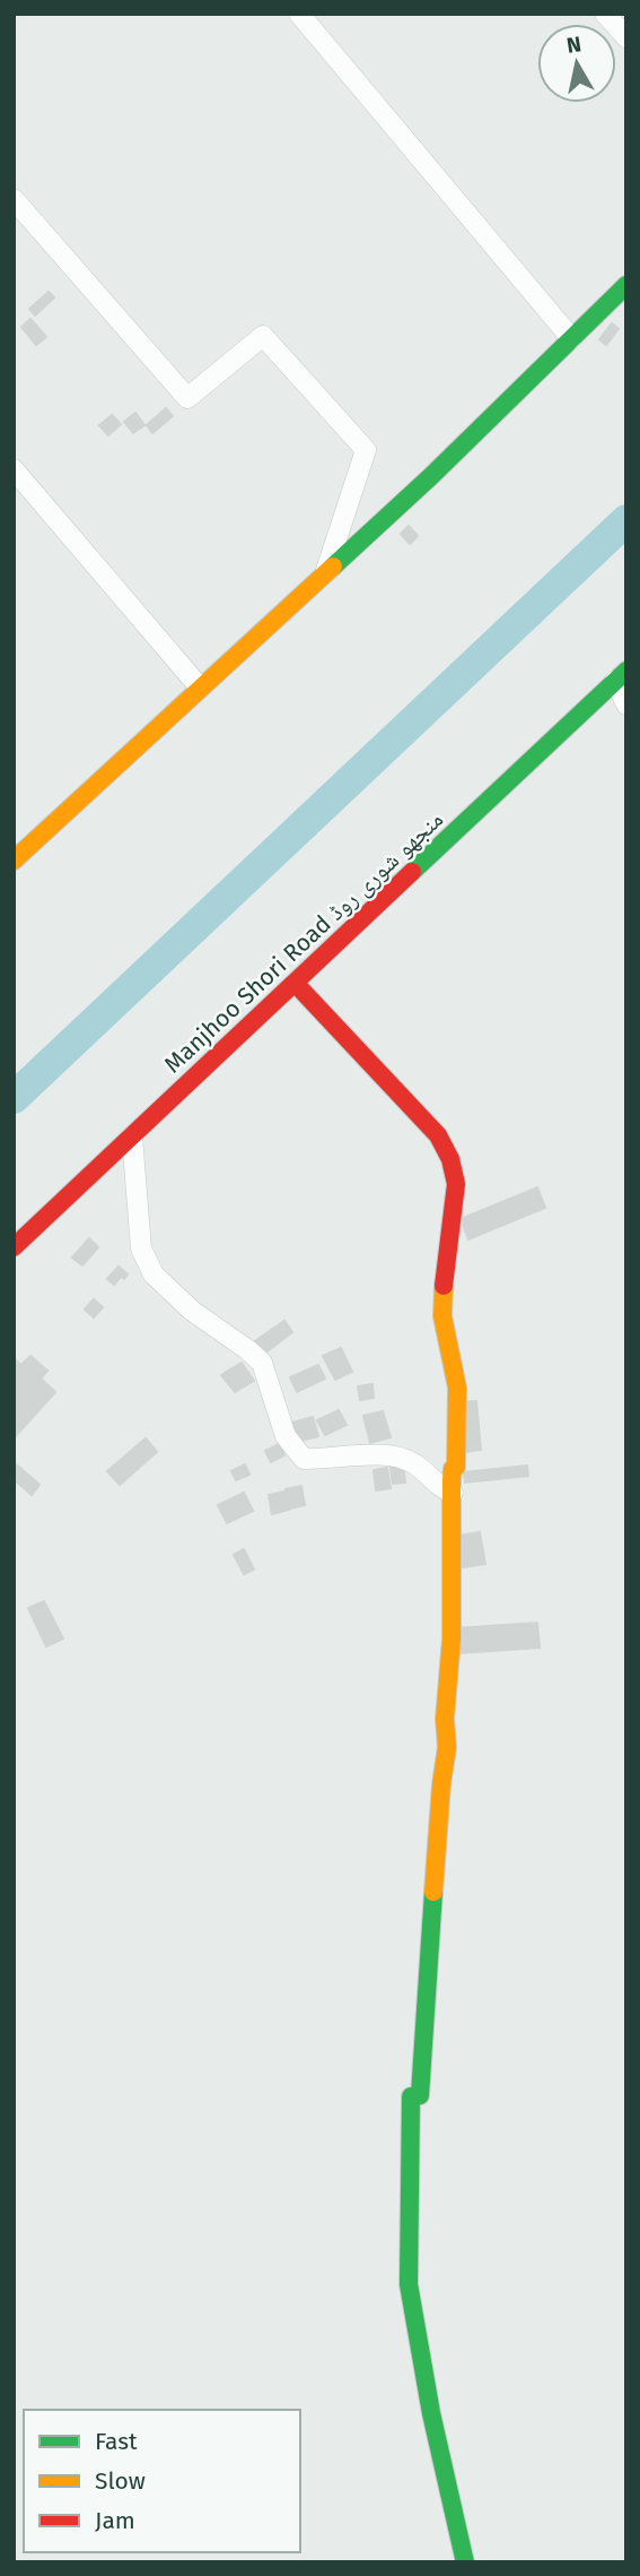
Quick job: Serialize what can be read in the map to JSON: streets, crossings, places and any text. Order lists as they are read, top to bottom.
{
  "streets": {
    "street": ["Manjhoo Shori Road منجھو شوری روڈ"]
  },
  "legend": ["Fast", "Slow", "Jam"],
  "north": "top"
}
